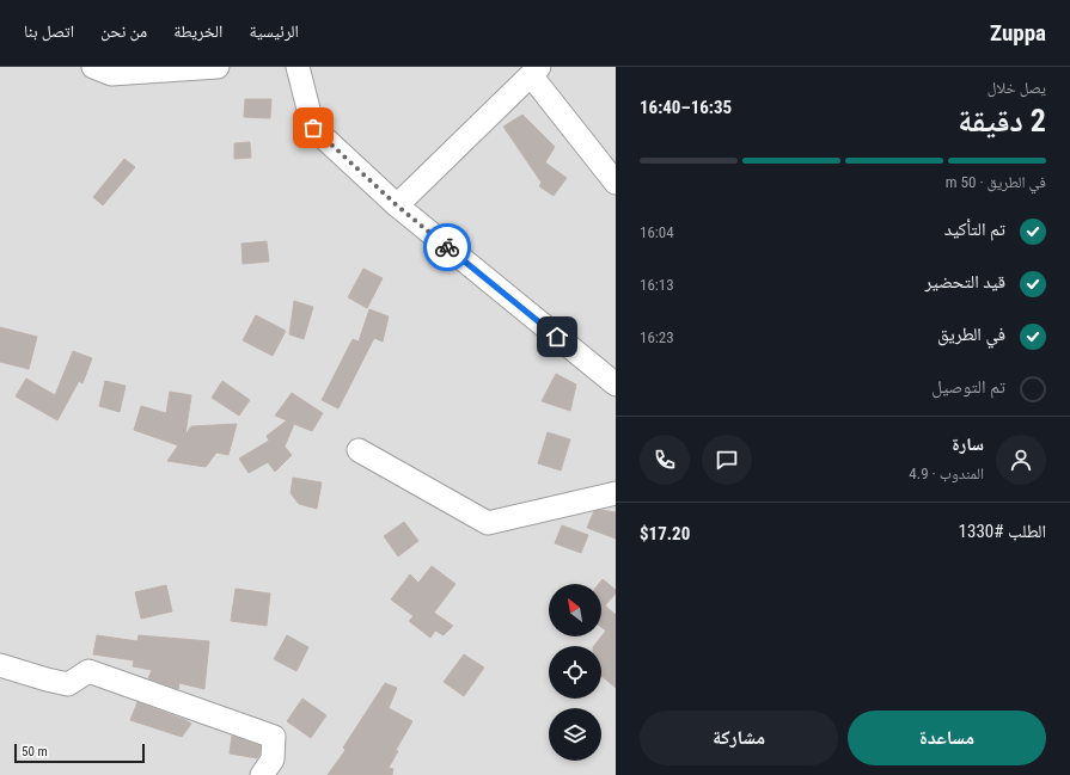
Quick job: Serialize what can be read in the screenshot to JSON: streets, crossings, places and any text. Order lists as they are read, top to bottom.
{
  "scale_bar": "50 m",
  "north": "top left",
  "page": {
    "header": "Zuppa",
    "nav": [
      "الرئيسية",
      "الخريطة",
      "من نحن",
      "اتصل بنا"
    ],
    "heading": ["2 دقيقة", "يصل خلال", "16:35–16:40"],
    "panel": [
      "سارة",
      "المندوب · 4.9",
      "الطلب #1330",
      "$17.20"
    ],
    "bar": "في الطريق · 50 m",
    "list": [
      ["تم التأكيد", "16:04"],
      ["قيد التحضير", "16:13"],
      ["في الطريق", "16:23"],
      "تم التوصيل"
    ],
    "buttons": ["مساعدة", "مشاركة"],
    "scale": "50 m"
  }
}
